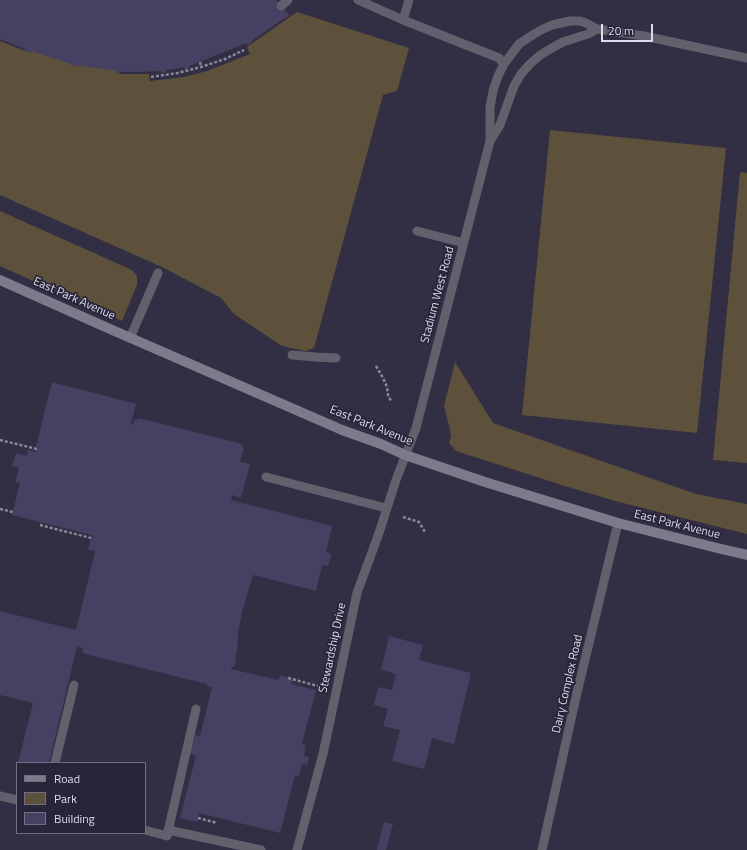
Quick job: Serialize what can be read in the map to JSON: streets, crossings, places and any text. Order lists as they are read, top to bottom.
{
  "streets": {
    "main road": ["East Park Avenue"],
    "lane": ["Stadium West Road", "Stewardship Drive", "Dairy Complex Road"]
  },
  "crossings": [
    ["Stadium West Road", "East Park Avenue"],
    ["Stadium West Road", "Stewardship Drive"],
    ["East Park Avenue", "Stewardship Drive"],
    ["East Park Avenue", "Dairy Complex Road"]
  ],
  "legend": ["Road", "Park", "Building"],
  "scale_bar": "20 m"
}
